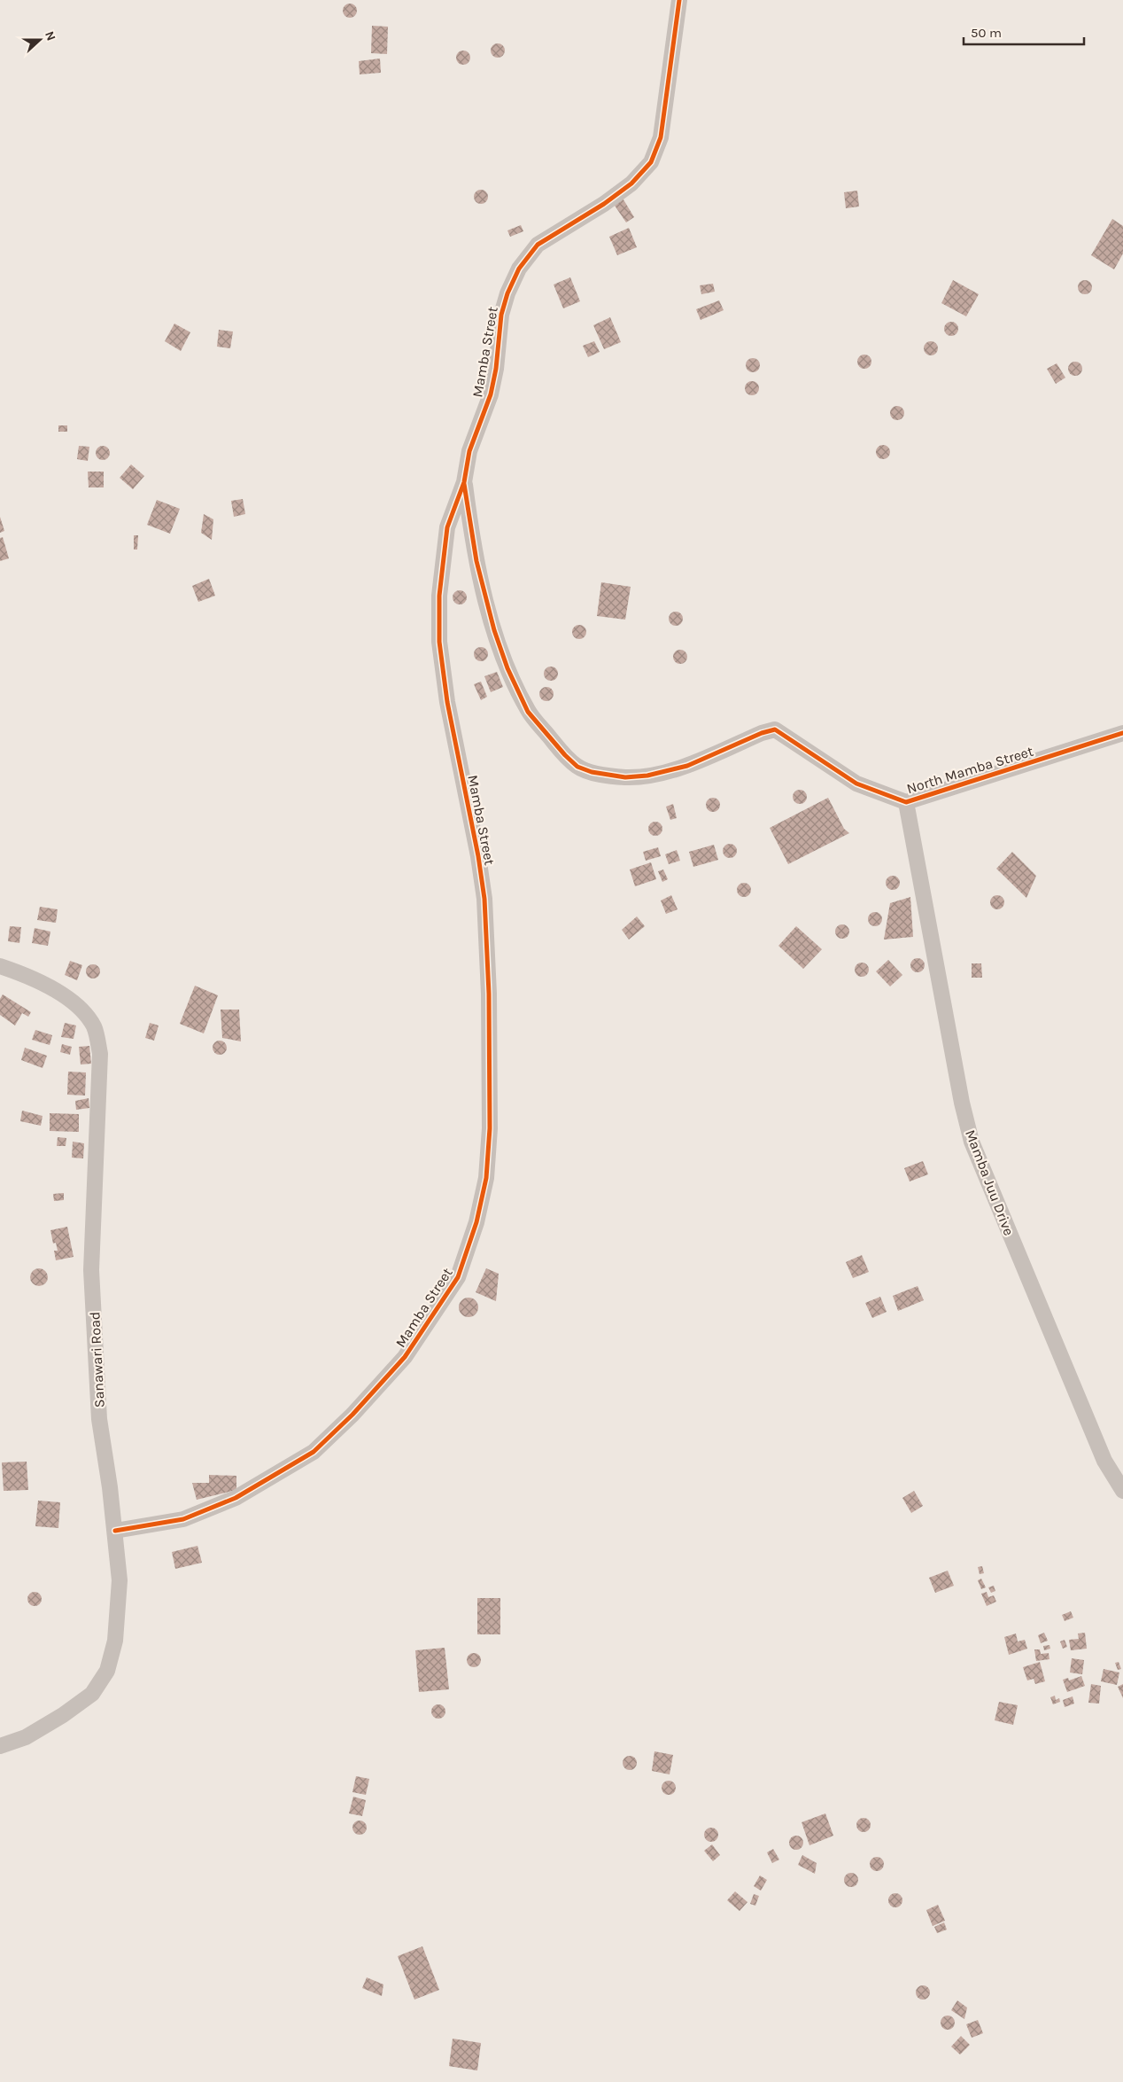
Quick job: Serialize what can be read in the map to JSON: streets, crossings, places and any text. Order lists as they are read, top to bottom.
{
  "streets": {
    "street": [
      "Mamba Street",
      "North Mamba Street",
      "Mamba Juu Drive",
      "Sanawari Road"
    ]
  },
  "crossings": [
    ["Mamba Street", "North Mamba Street"],
    ["Mamba Street", "Sanawari Road"],
    ["North Mamba Street", "Mamba Juu Drive"]
  ],
  "scale_bar": "50 m",
  "north": "right"
}
